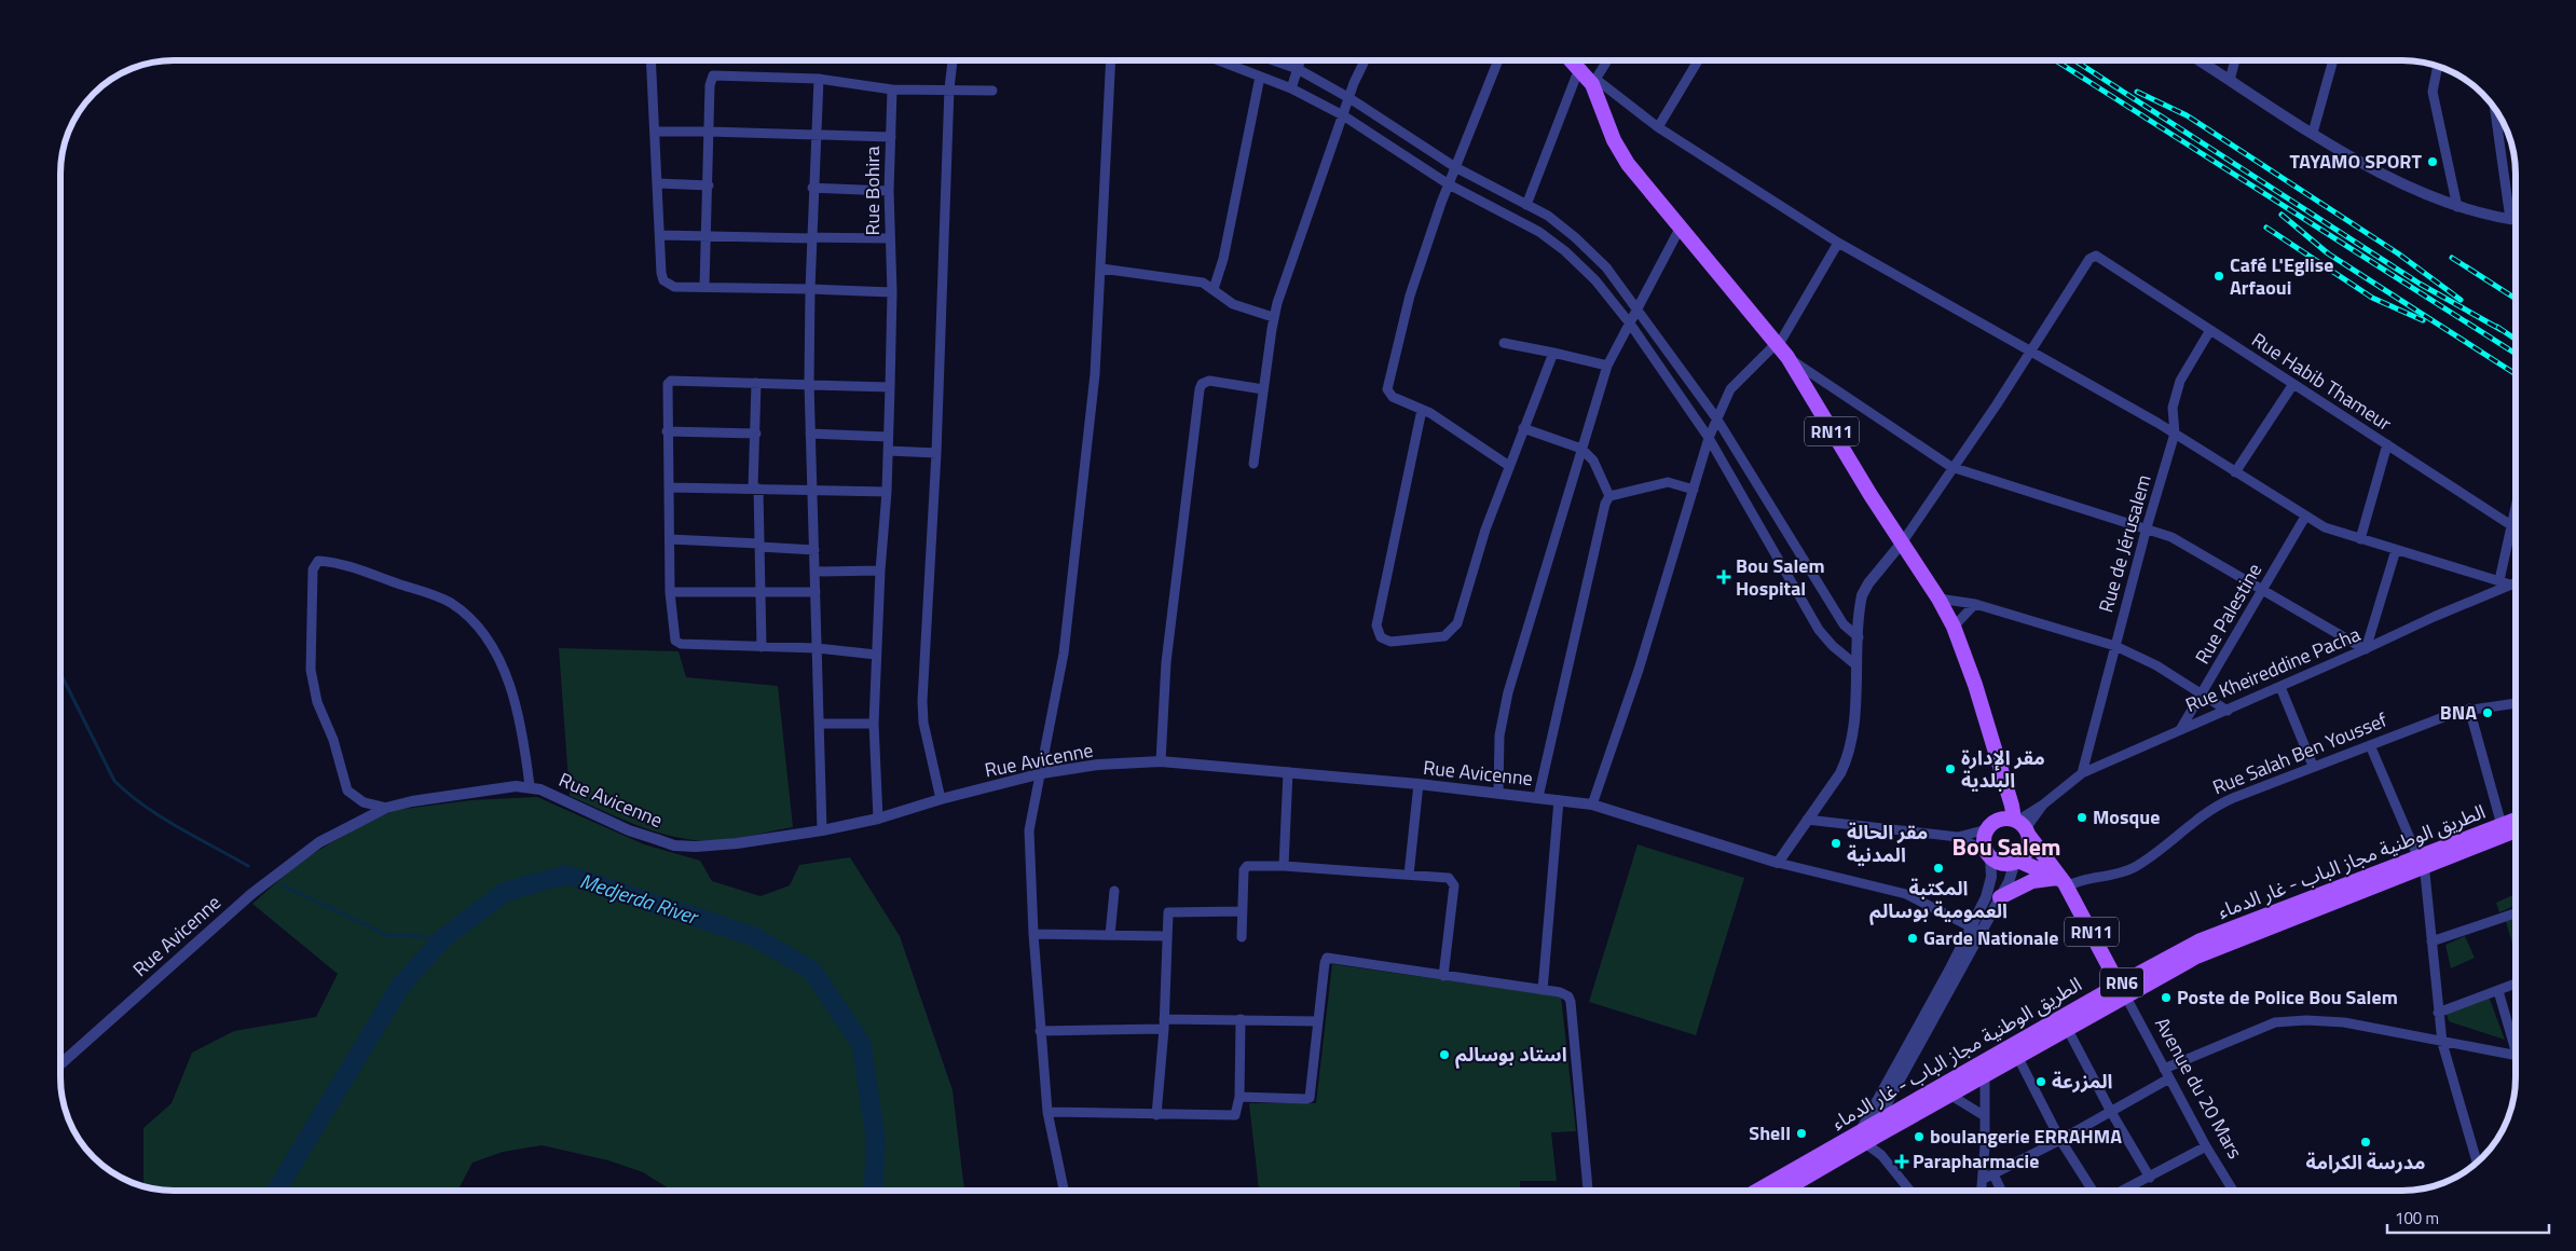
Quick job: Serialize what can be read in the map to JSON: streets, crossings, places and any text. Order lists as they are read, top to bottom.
{
  "streets": {
    "main road": [
      "RN11",
      "الطريق الوطنية مجاز الباب - غار الدماء",
      "RN6",
      "Avenue du 20 Mars"
    ],
    "street": [
      "Rue Bohira",
      "Rue Habib Thameur",
      "Rue de Jérusalem",
      "Rue Palestine",
      "Rue Kheireddine Pacha",
      "Rue Salah Ben Youssef",
      "Rue Avicenne"
    ]
  },
  "crossings": [
    ["Rue Bohira", "Rue Avicenne"],
    ["Rue Habib Thameur", "Rue de Jérusalem"],
    ["RN11", "Rue Kheireddine Pacha"],
    ["RN11", "Rue Salah Ben Youssef"],
    ["RN11", "Avenue du 20 Mars"],
    ["Rue de Jérusalem", "Rue Kheireddine Pacha"],
    ["Rue Palestine", "Rue Kheireddine Pacha"],
    ["Rue Salah Ben Youssef", "Avenue du 20 Mars"],
    ["الطريق الوطنية مجاز الباب - غار الدماء", "Avenue du 20 Mars"]
  ],
  "districts": ["Bou Salem"],
  "water": ["Medjerda River"],
  "places": {
    "other": [
      "TAYAMO SPORT",
      "Café L'Eglise Arfaoui",
      "BNA",
      "مقر الإدارة البلدية",
      "Mosque",
      "مقر الحالة المدنية",
      "المكتبة العمومية بوسالم",
      "Garde Nationale",
      "Poste de Police Bou Salem",
      "استاد بوسالم",
      "المزرعة",
      "Shell",
      "boulangerie ERRAHMA",
      "مدرسة الكرامة"
    ],
    "health": ["Bou Salem Hospital", "Parapharmacie"]
  },
  "scale_bar": "100 m"
}
